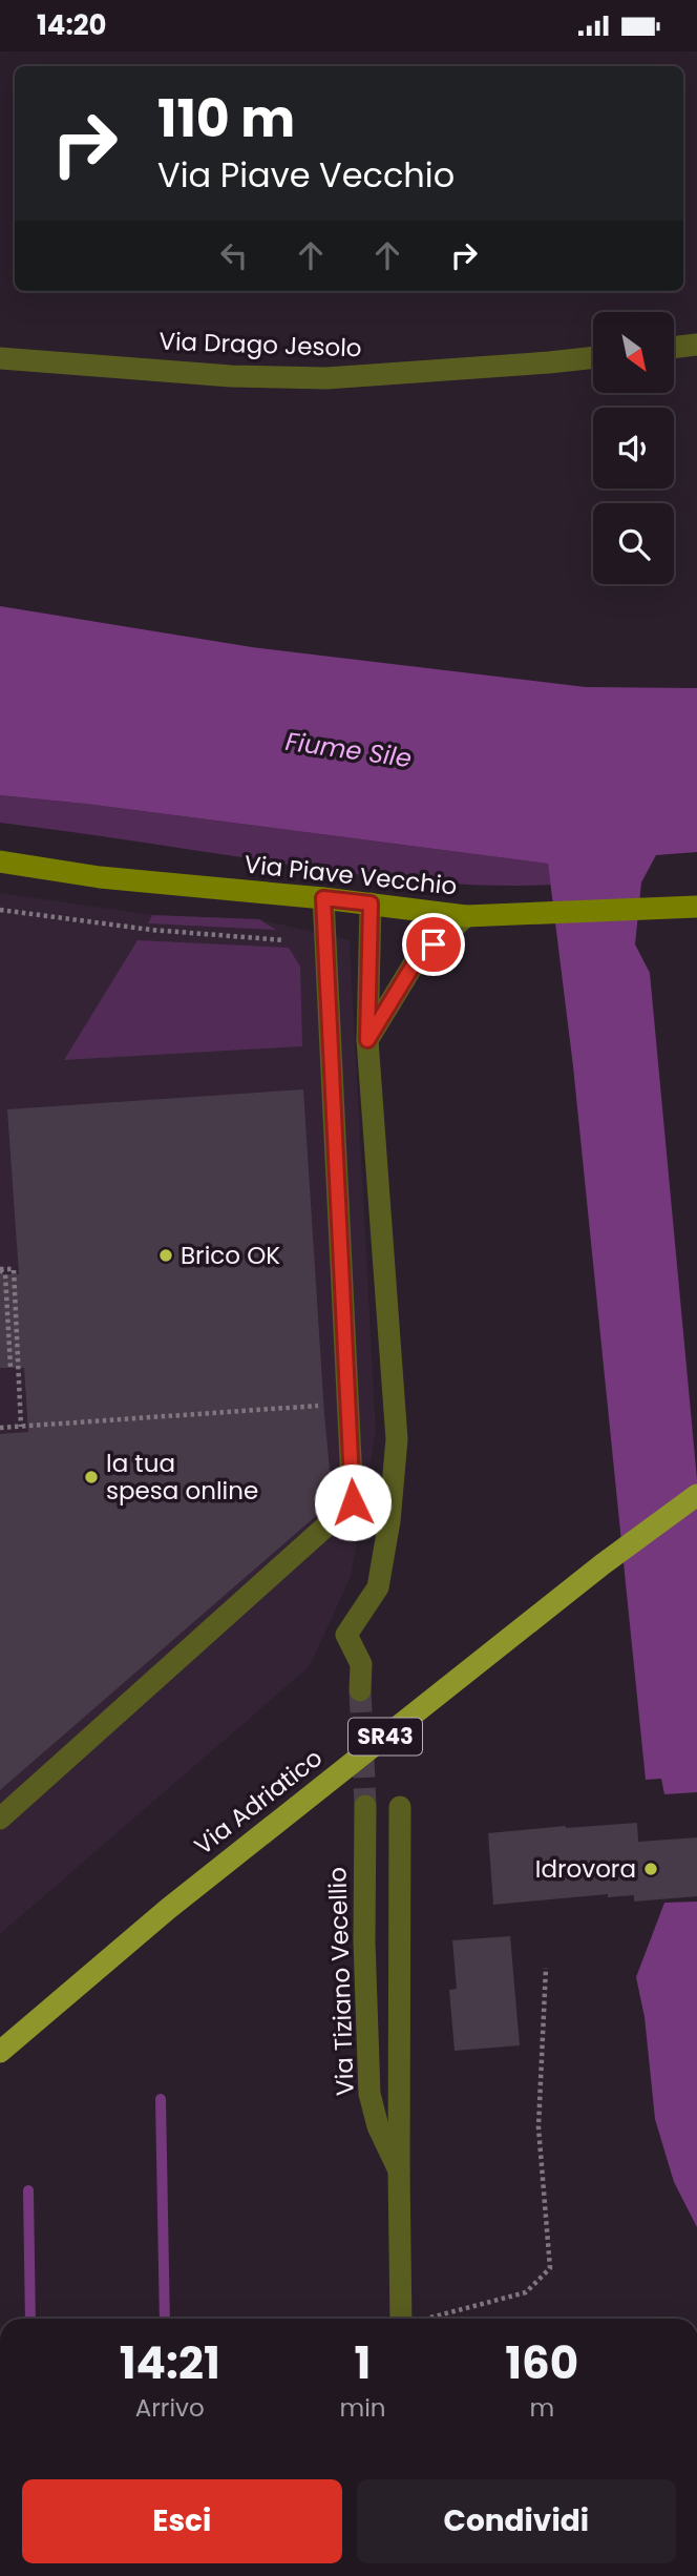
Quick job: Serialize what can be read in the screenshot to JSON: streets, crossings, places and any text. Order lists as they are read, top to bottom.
{
  "streets": {
    "main road": ["SR43", "Via Adriatico"],
    "street": ["Via Drago Jesolo", "Via Piave Vecchio", "Via Tiziano Vecellio"]
  },
  "water": ["Fiume Sile"],
  "places": ["Brico OK", "la tua spesa online", "Idrovora"],
  "north": "bottom right",
  "page": {
    "status": "14:20",
    "turn": ["110 m", "Via Piave Vecchio"],
    "eta": [
      "14:21",
      "Arrivo",
      "1",
      "min",
      "160",
      "m"
    ],
    "buttons": ["Esci", "Condividi"]
  }
}
